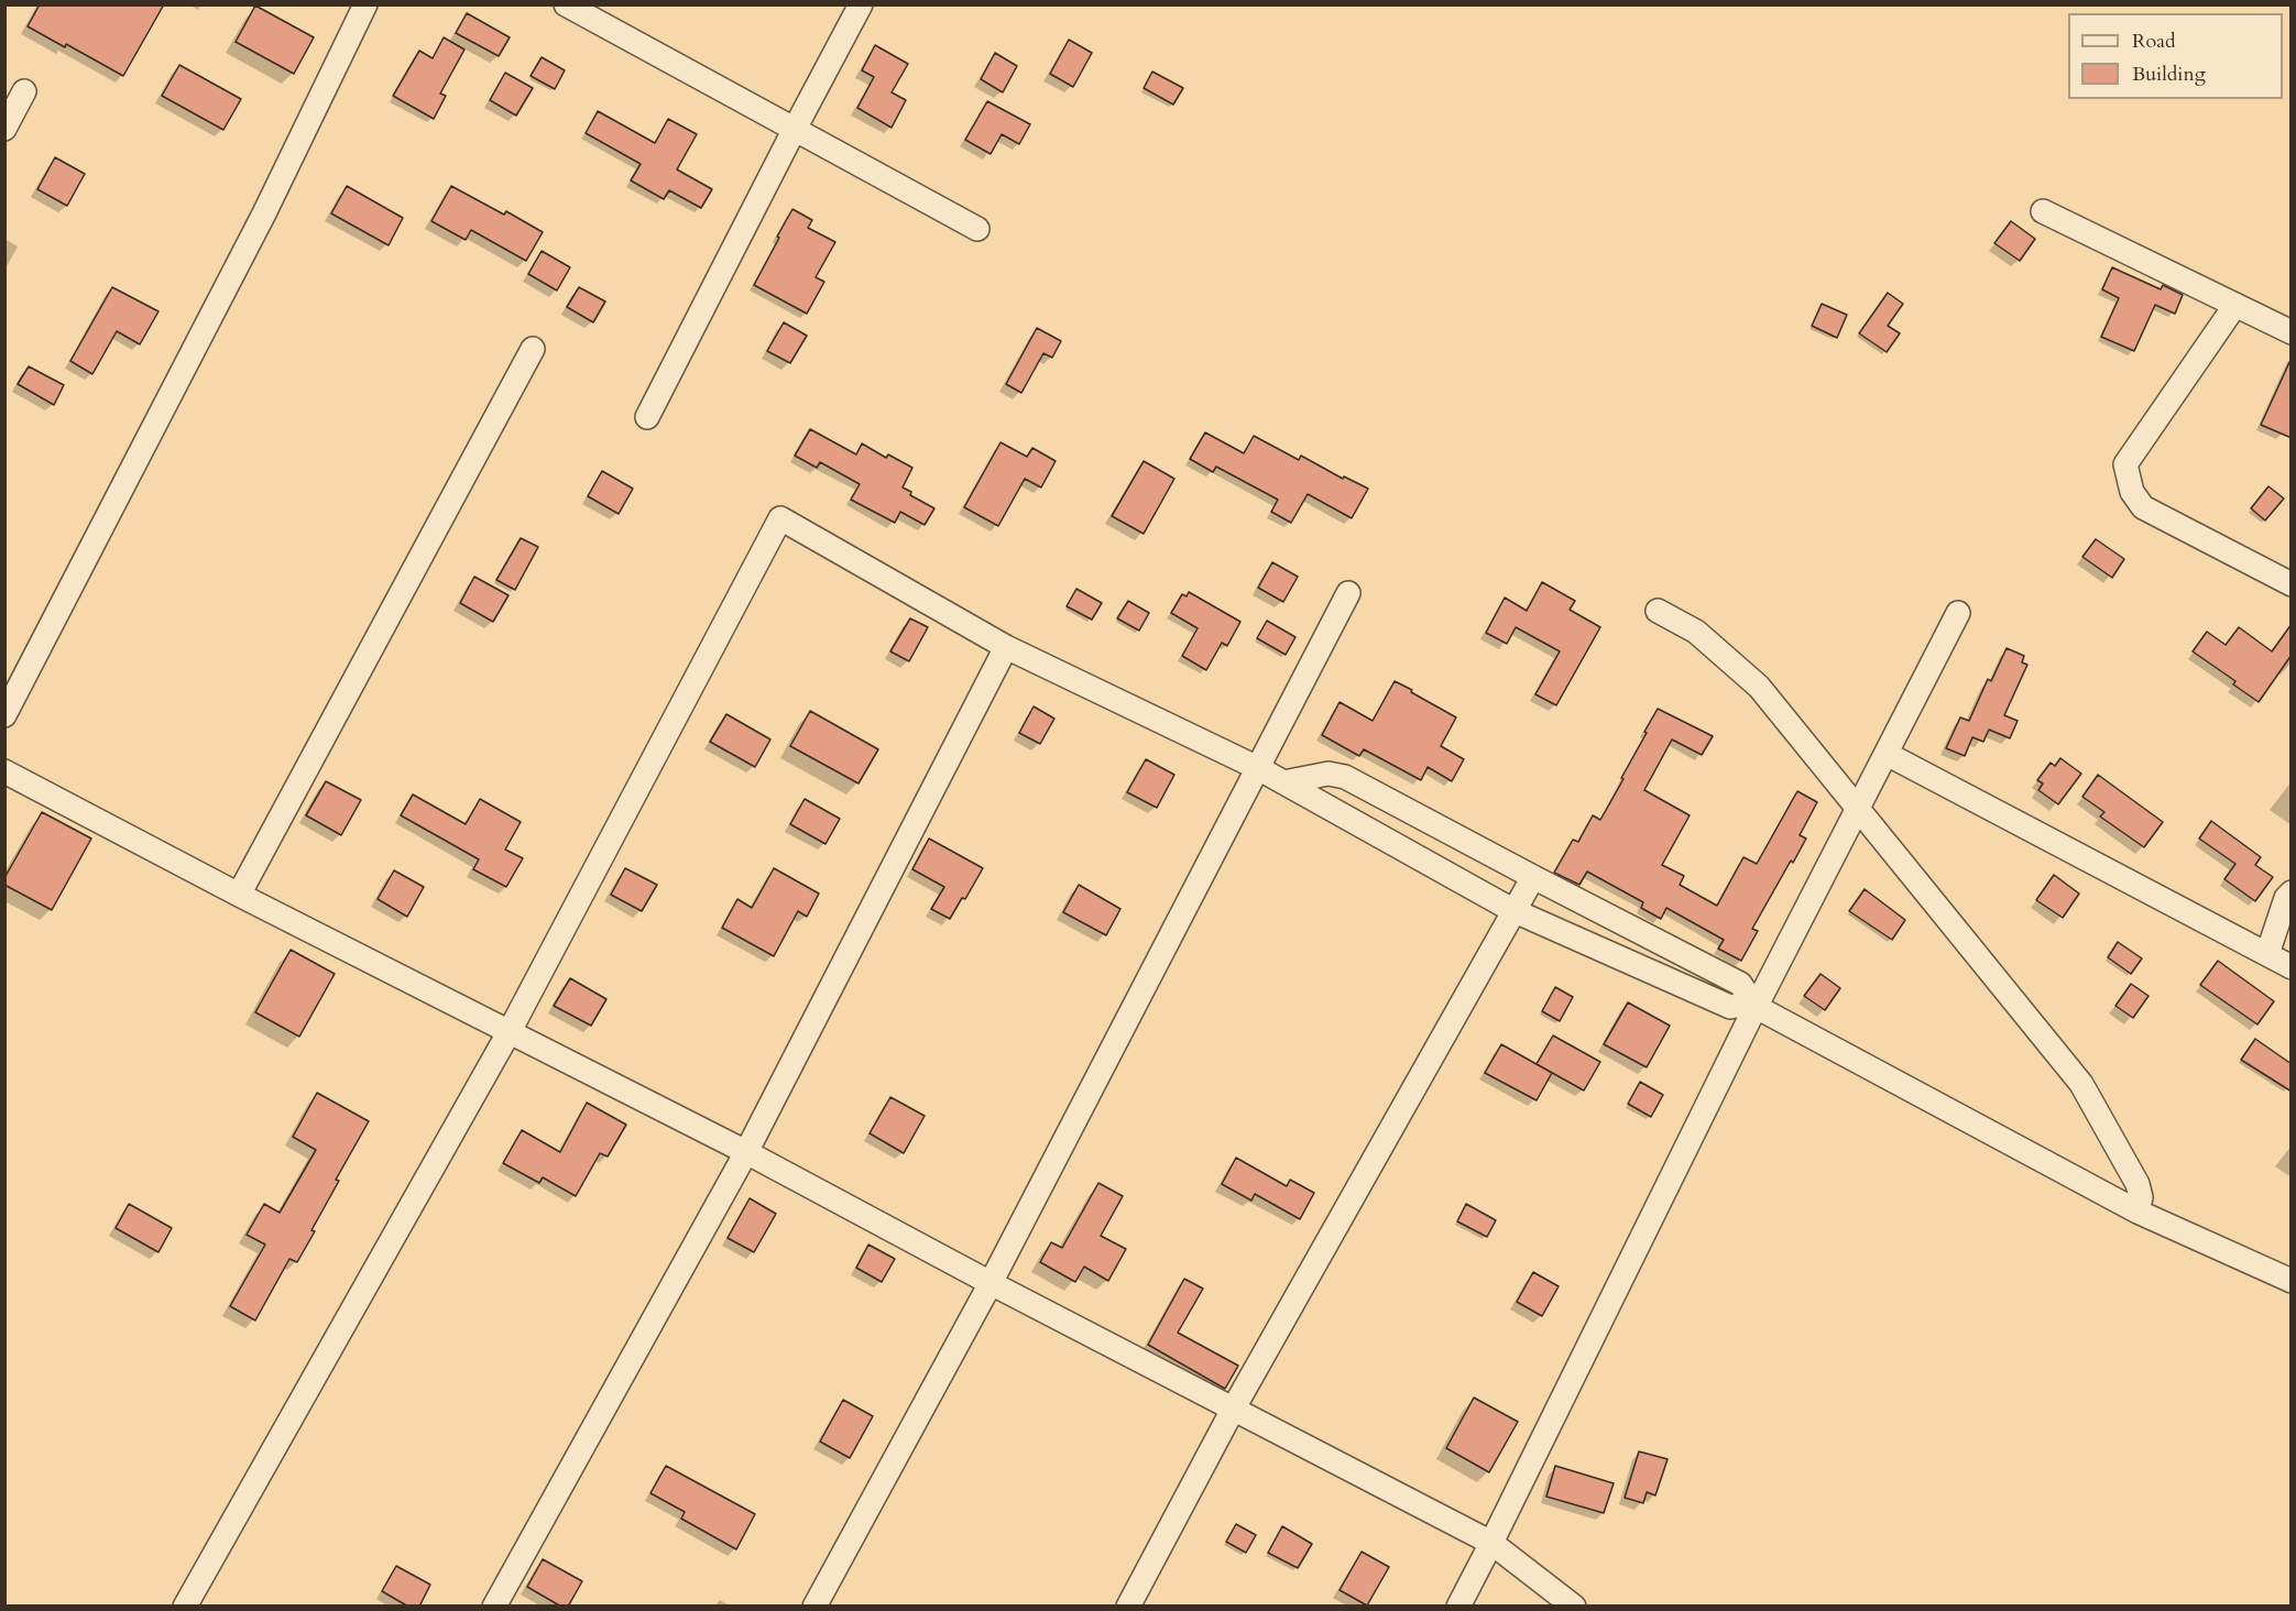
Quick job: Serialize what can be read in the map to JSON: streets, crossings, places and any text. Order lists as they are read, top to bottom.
{
  "legend": ["Road", "Building"]
}
